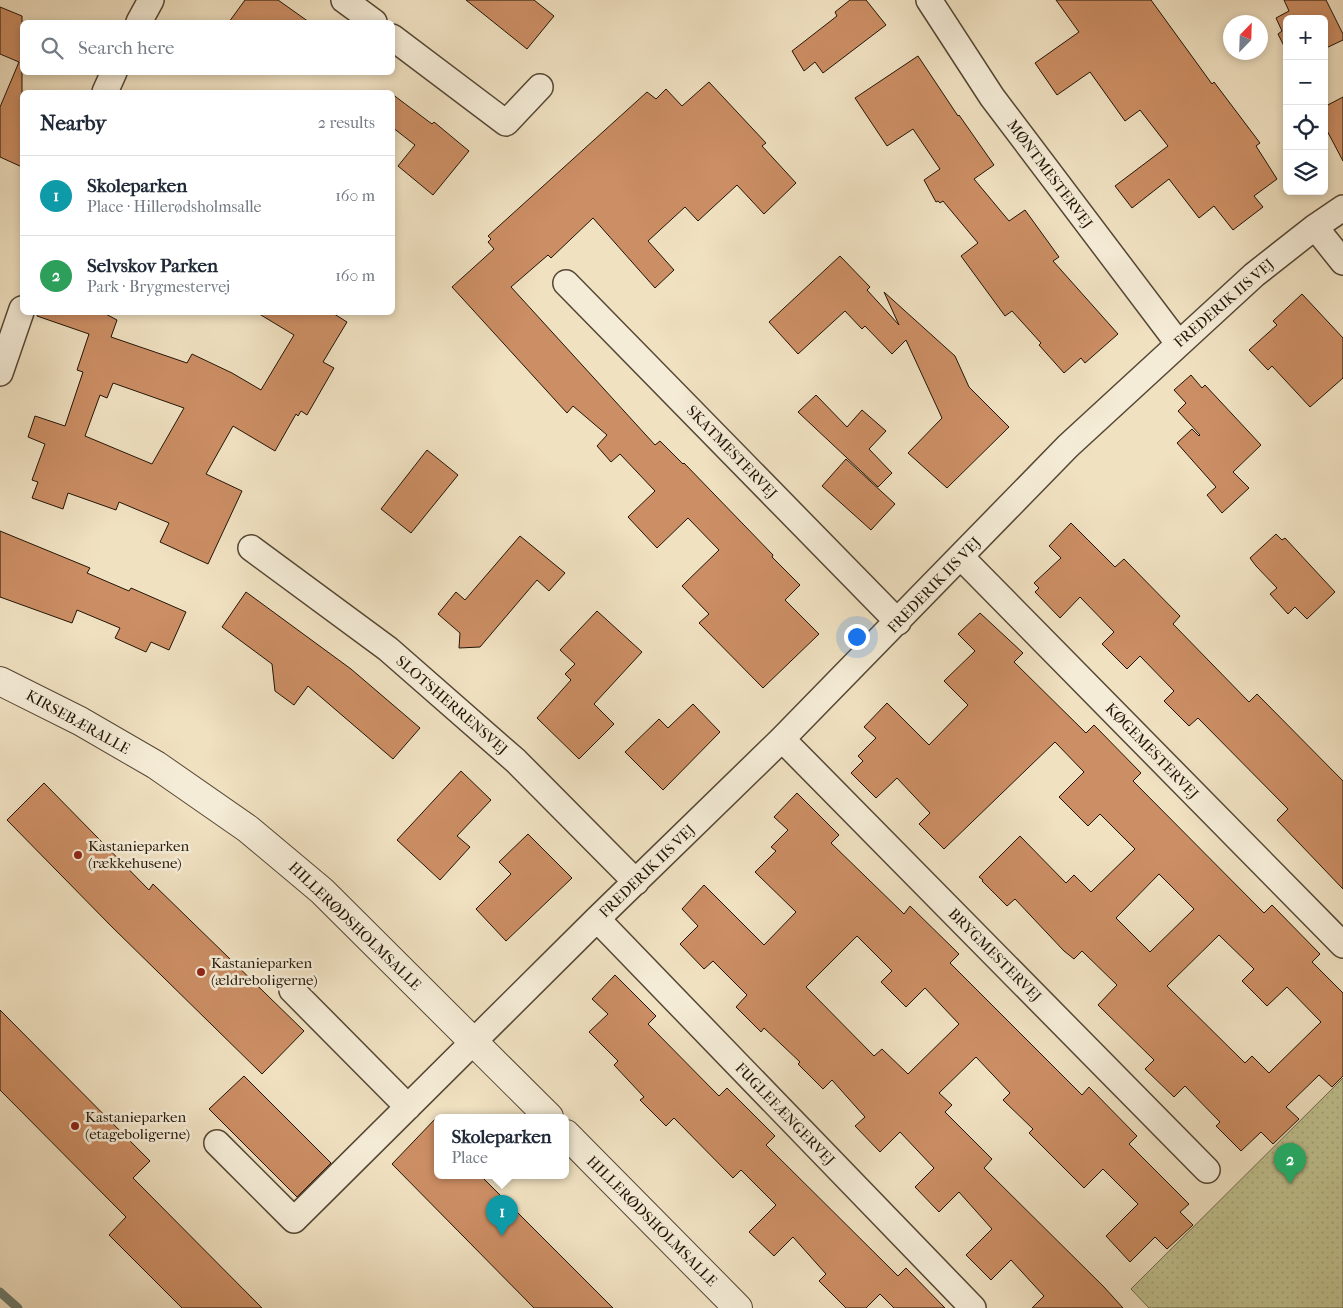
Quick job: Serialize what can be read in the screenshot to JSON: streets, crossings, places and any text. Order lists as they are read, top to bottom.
{
  "streets": {
    "street": [
      "MØNTMESTERVEJ",
      "FREDERIK IIS VEJ",
      "SKATMESTERVEJ",
      "SLOTSHERRENSVEJ",
      "KIRSEBÆRALLE",
      "KØGEMESTERVEJ",
      "HILLERØDSHOLMSALLE",
      "BRYGMESTERVEJ",
      "FUGLEFÆNGERVEJ"
    ]
  },
  "crossings": [
    ["MØNTMESTERVEJ", "FREDERIK IIS VEJ"],
    ["FREDERIK IIS VEJ", "SKATMESTERVEJ"],
    ["FREDERIK IIS VEJ", "SLOTSHERRENSVEJ"],
    ["FREDERIK IIS VEJ", "KØGEMESTERVEJ"],
    ["FREDERIK IIS VEJ", "HILLERØDSHOLMSALLE"],
    ["FREDERIK IIS VEJ", "BRYGMESTERVEJ"],
    ["FREDERIK IIS VEJ", "FUGLEFÆNGERVEJ"],
    ["KIRSEBÆRALLE", "HILLERØDSHOLMSALLE"]
  ],
  "places": ["Kastanieparken (rækkehusene)", "Kastanieparken (ældreboligerne)", "Kastanieparken (etageboligerne)"],
  "north": "top right",
  "page": {
    "map_buttons": ["+", "−"],
    "search": "Search here",
    "heading": ["Nearby", "2 results"],
    "list": [
      {
        "mark": "1",
        "name": "Skoleparken",
        "note": "Place · Hillerødsholmsalle",
        "value": "160 m"
      },
      {
        "mark": "2",
        "name": "Selvskov Parken",
        "note": "Park · Brygmestervej",
        "value": "160 m"
      }
    ],
    "popup": ["Skoleparken", "Place"],
    "pins": ["2", "1"]
  }
}
